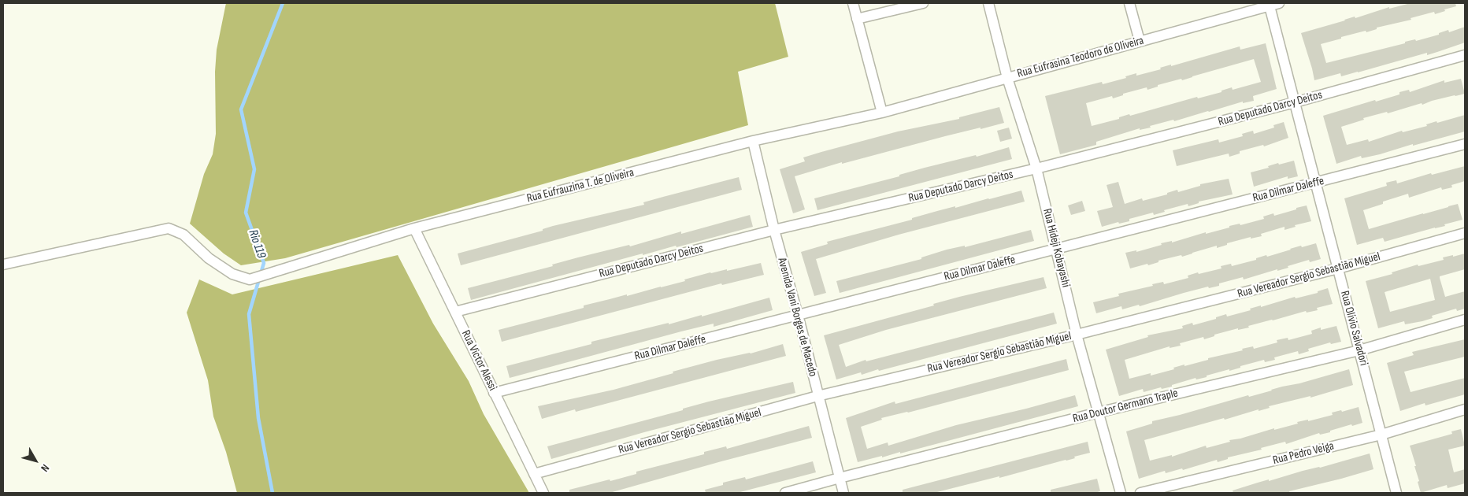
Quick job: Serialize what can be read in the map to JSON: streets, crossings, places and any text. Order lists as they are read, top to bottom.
{
  "streets": {
    "street": [
      "Rua Eufrasina Teodoro de Oliveira",
      "Rua Deputado Darcy Deitos",
      "Rua Eufrauzina T. de Oliveira",
      "Rua Dilmar Daleffe",
      "Rua Hideji Kobayashi",
      "Rua Vereador Sergio Sebastião Miguel",
      "Avenida Vani Borges de Macedo",
      "Rua Olivio Salvadori",
      "Rua Victor Alessi",
      "Rua Doutor Germano Traple",
      "Rua Pedro Veiga"
    ]
  },
  "crossings": [
    ["Rua Eufrasina Teodoro de Oliveira", "Rua Eufrauzina T. de Oliveira"],
    ["Rua Eufrasina Teodoro de Oliveira", "Rua Hideji Kobayashi"],
    ["Rua Eufrasina Teodoro de Oliveira", "Rua Olivio Salvadori"],
    ["Rua Deputado Darcy Deitos", "Rua Hideji Kobayashi"],
    ["Rua Deputado Darcy Deitos", "Avenida Vani Borges de Macedo"],
    ["Rua Deputado Darcy Deitos", "Rua Olivio Salvadori"],
    ["Rua Deputado Darcy Deitos", "Rua Victor Alessi"],
    ["Rua Eufrauzina T. de Oliveira", "Avenida Vani Borges de Macedo"],
    ["Rua Eufrauzina T. de Oliveira", "Rua Victor Alessi"],
    ["Rua Dilmar Daleffe", "Rua Hideji Kobayashi"],
    ["Rua Dilmar Daleffe", "Avenida Vani Borges de Macedo"],
    ["Rua Dilmar Daleffe", "Rua Olivio Salvadori"],
    ["Rua Dilmar Daleffe", "Rua Victor Alessi"],
    ["Rua Hideji Kobayashi", "Rua Vereador Sergio Sebastião Miguel"],
    ["Rua Hideji Kobayashi", "Rua Doutor Germano Traple"],
    ["Rua Vereador Sergio Sebastião Miguel", "Avenida Vani Borges de Macedo"],
    ["Rua Vereador Sergio Sebastião Miguel", "Rua Olivio Salvadori"],
    ["Rua Vereador Sergio Sebastião Miguel", "Rua Victor Alessi"],
    ["Avenida Vani Borges de Macedo", "Rua Doutor Germano Traple"],
    ["Rua Olivio Salvadori", "Rua Doutor Germano Traple"],
    ["Rua Olivio Salvadori", "Rua Pedro Veiga"]
  ],
  "water": ["Rio 119"],
  "north": "bottom right"
}
